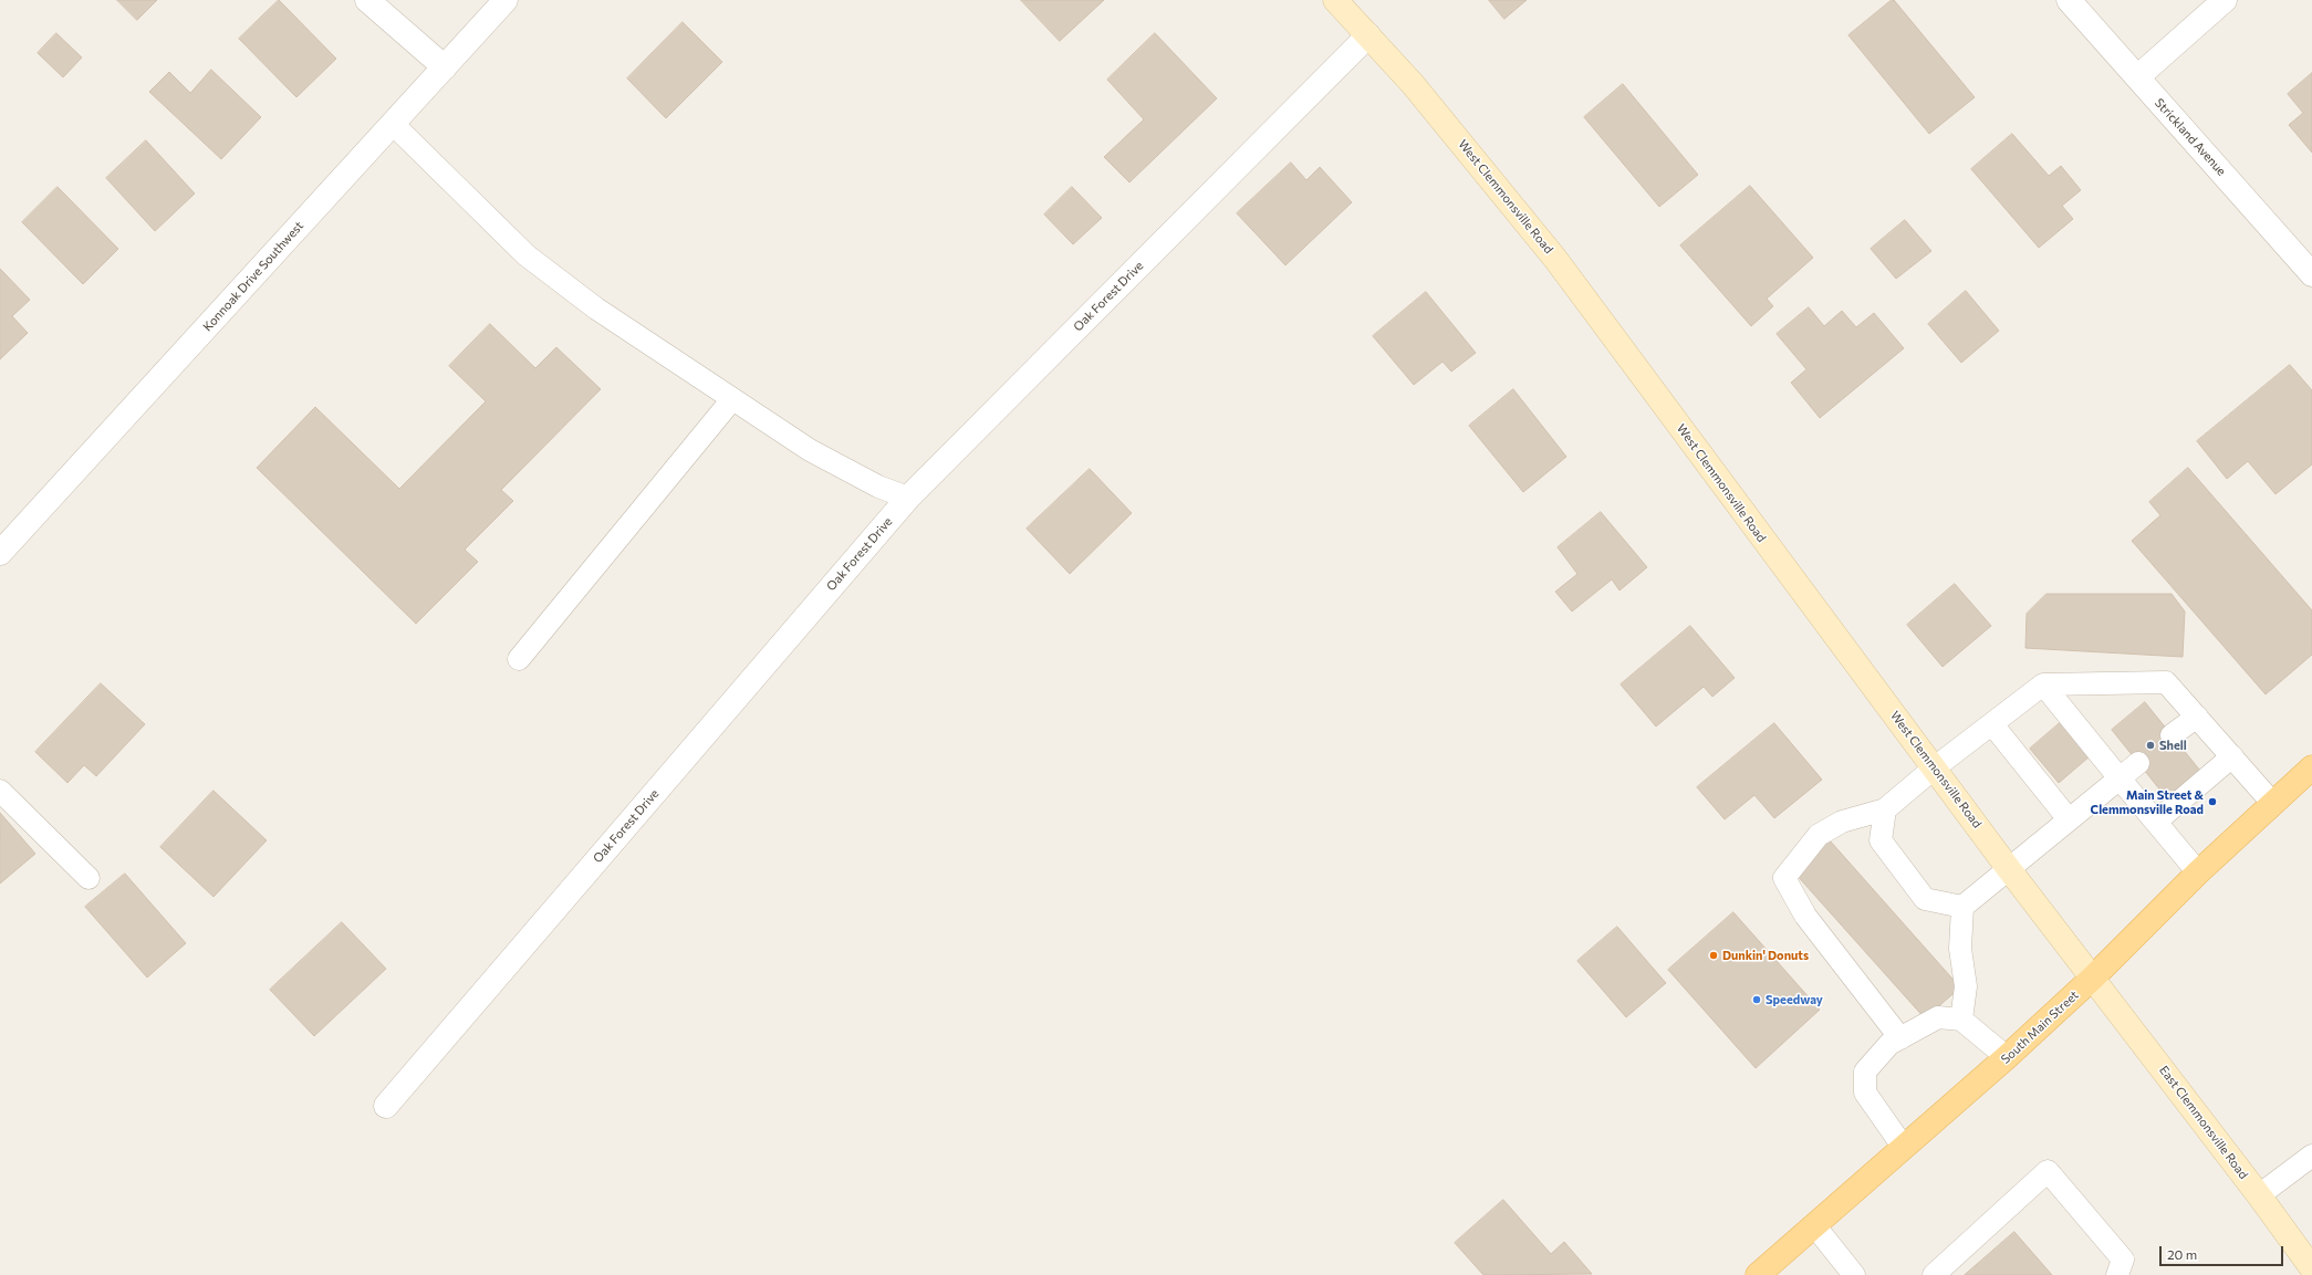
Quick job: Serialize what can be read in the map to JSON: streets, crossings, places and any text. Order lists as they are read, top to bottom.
{
  "streets": {
    "main road": ["West Clemmonsville Road", "South Main Street", "East Clemmonsville Road"],
    "street": ["Strickland Avenue", "Konnoak Drive Southwest", "Oak Forest Drive"]
  },
  "crossings": [
    ["West Clemmonsville Road", "Oak Forest Drive"],
    ["West Clemmonsville Road", "South Main Street"],
    ["West Clemmonsville Road", "East Clemmonsville Road"],
    ["South Main Street", "East Clemmonsville Road"]
  ],
  "places": [
    "Shell",
    "Main Street & Clemmonsville Road",
    "Dunkin' Donuts",
    "Speedway"
  ],
  "scale_bar": "20 m"
}
